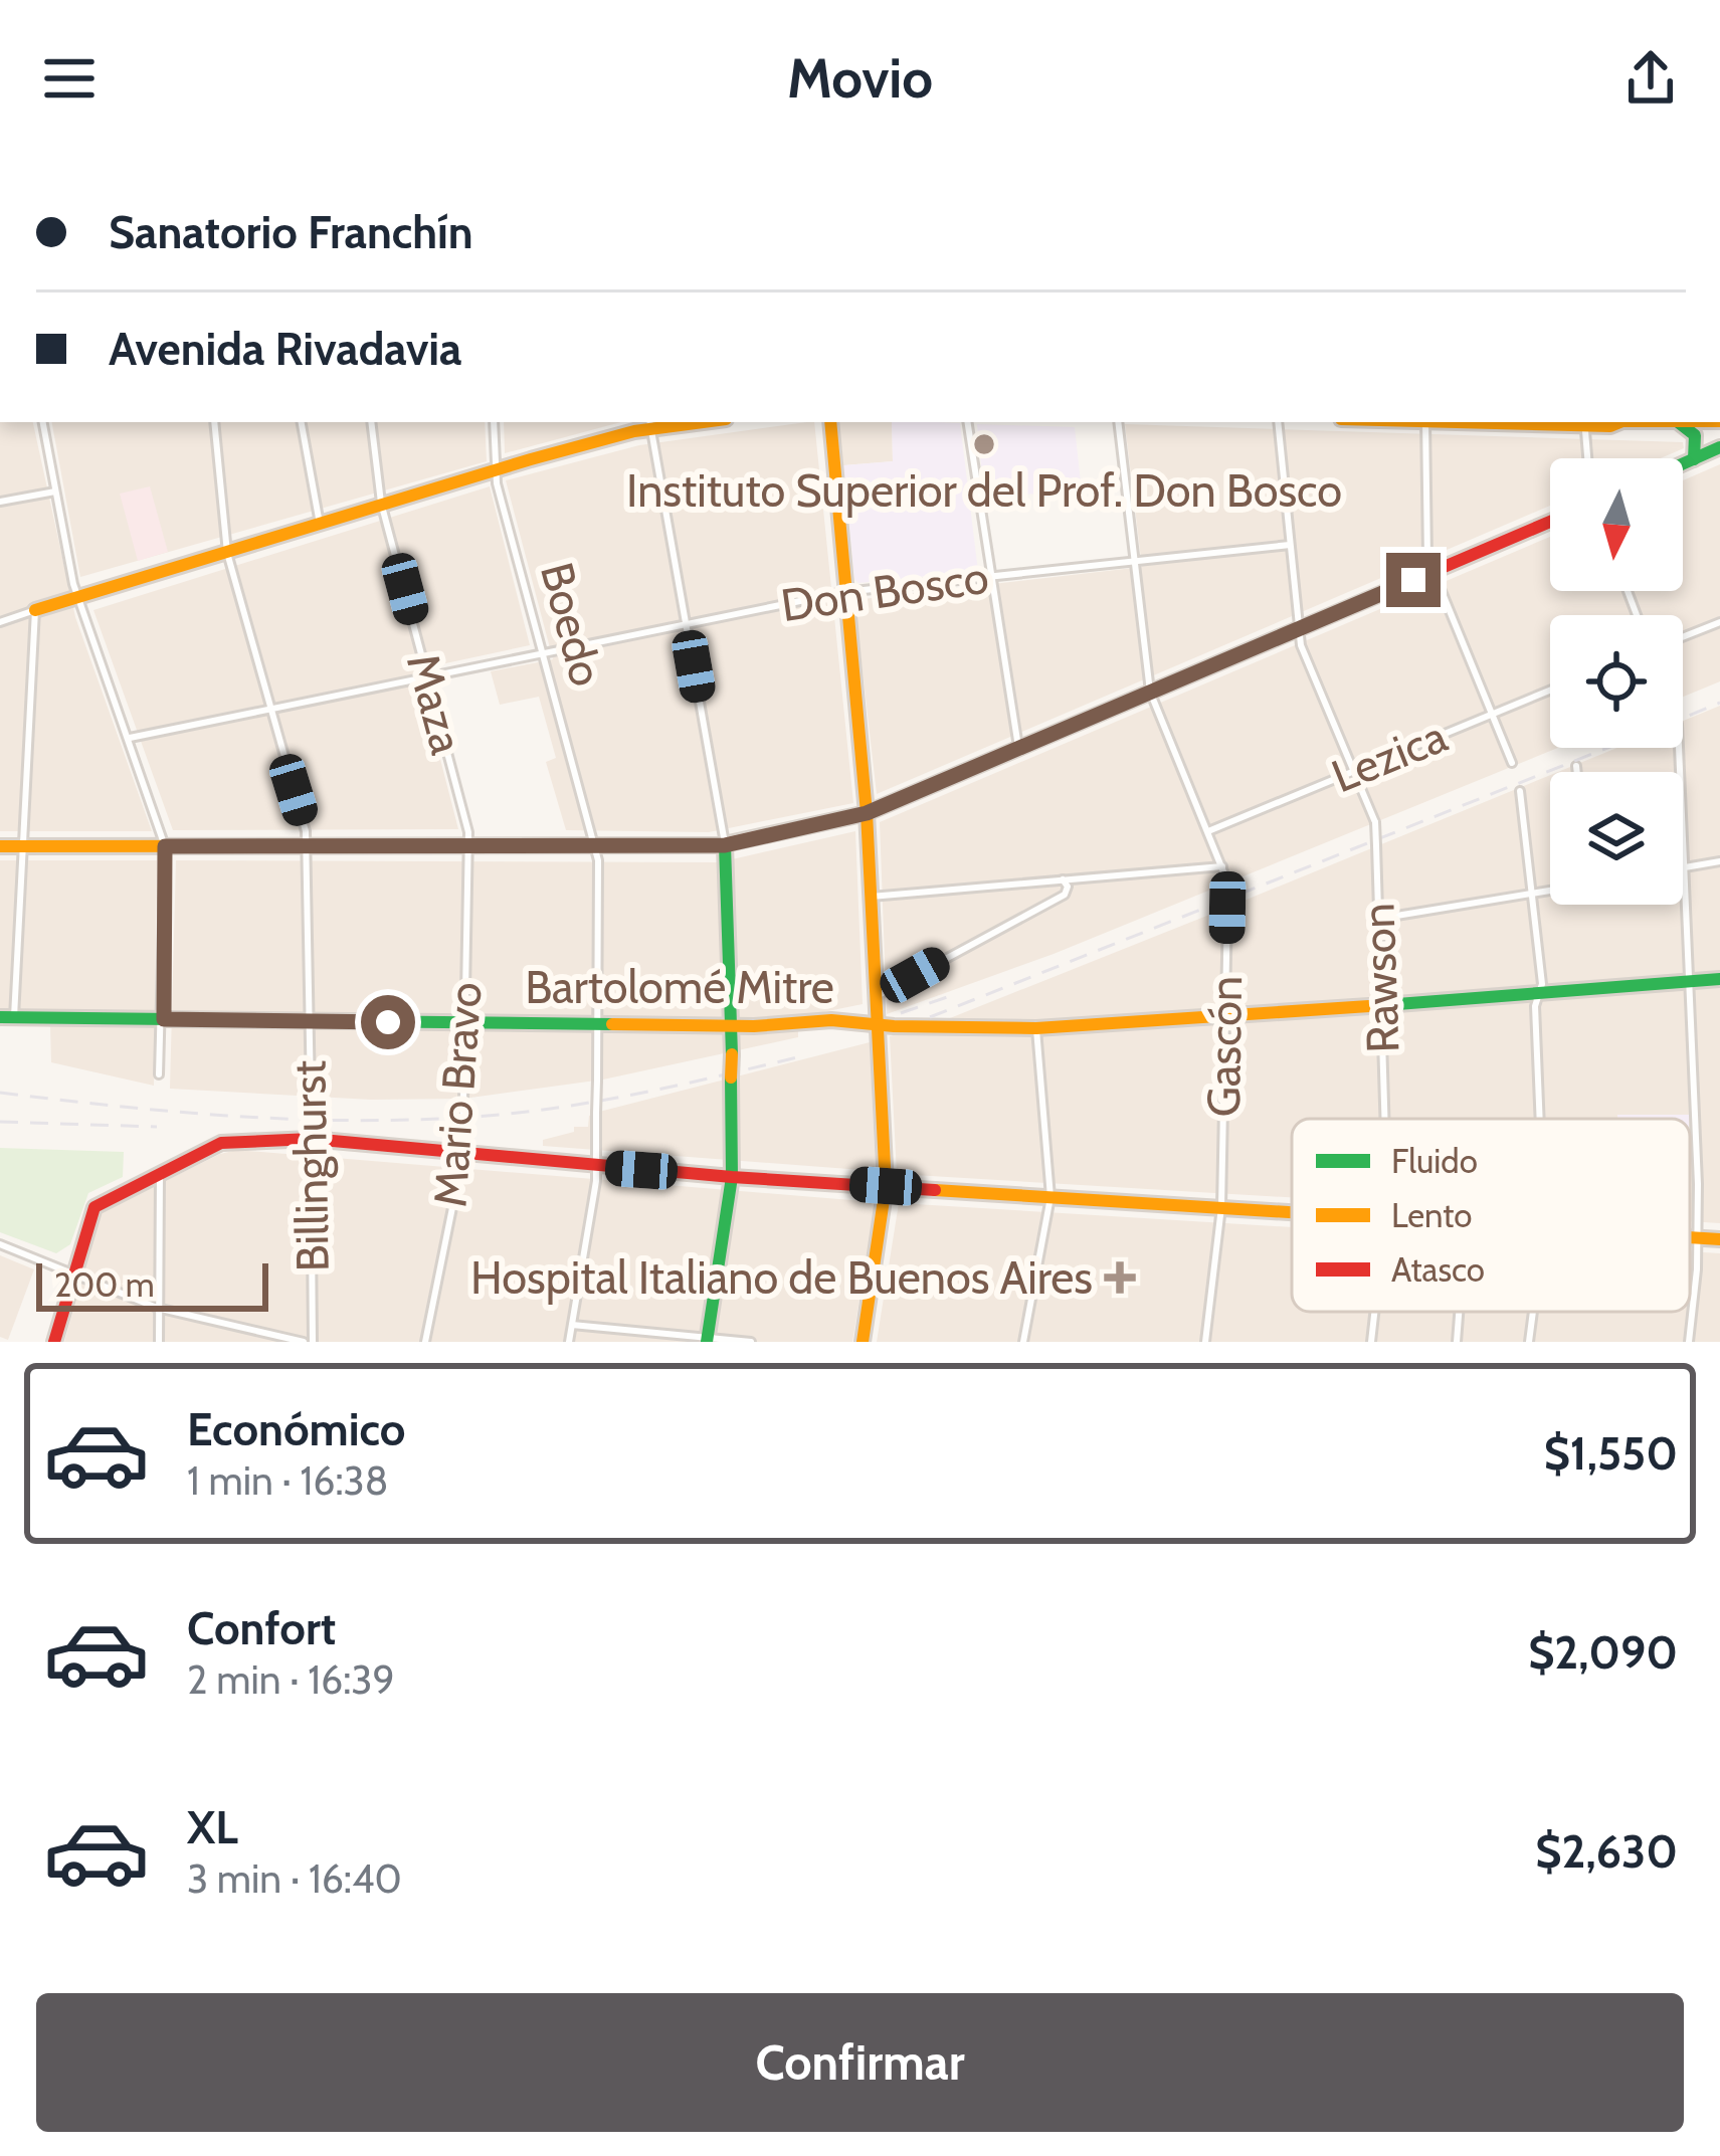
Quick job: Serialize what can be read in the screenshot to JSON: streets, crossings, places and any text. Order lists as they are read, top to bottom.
{
  "streets": {
    "main road": ["Bartolomé Mitre"],
    "street": [
      "Don Bosco",
      "Boedo",
      "Maza",
      "Lezica",
      "Rawson",
      "Gascón",
      "Mario Bravo",
      "Billinghurst"
    ]
  },
  "crossings": [
    ["Don Bosco", "Boedo"],
    ["Don Bosco", "Maza"],
    ["Don Bosco", "Rawson"],
    ["Don Bosco", "Gascón"],
    ["Don Bosco", "Billinghurst"],
    ["Boedo", "Bartolomé Mitre"],
    ["Maza", "Mario Bravo"],
    ["Lezica", "Rawson"],
    ["Lezica", "Gascón"],
    ["Rawson", "Bartolomé Mitre"],
    ["Bartolomé Mitre", "Gascón"],
    ["Bartolomé Mitre", "Mario Bravo"],
    ["Bartolomé Mitre", "Billinghurst"]
  ],
  "places": {
    "other": ["Instituto Superior del Prof. Don Bosco"],
    "health": ["Hospital Italiano de Buenos Aires"]
  },
  "legend": ["Fluido", "Lento", "Atasco"],
  "scale_bar": "200 m",
  "north": "bottom",
  "page": {
    "header": "Movio",
    "banner": ["Sanatorio Franchín", "Avenida Rivadavia"],
    "scale": "200 m",
    "list": [
      {
        "name": "Económico",
        "note": "1 min · 16:38",
        "value": "$1,550"
      },
      {
        "name": "Confort",
        "note": "2 min · 16:39",
        "value": "$2,090"
      },
      {
        "name": "XL",
        "note": "3 min · 16:40",
        "value": "$2,630"
      }
    ],
    "buttons": "Confirmar"
  }
}
